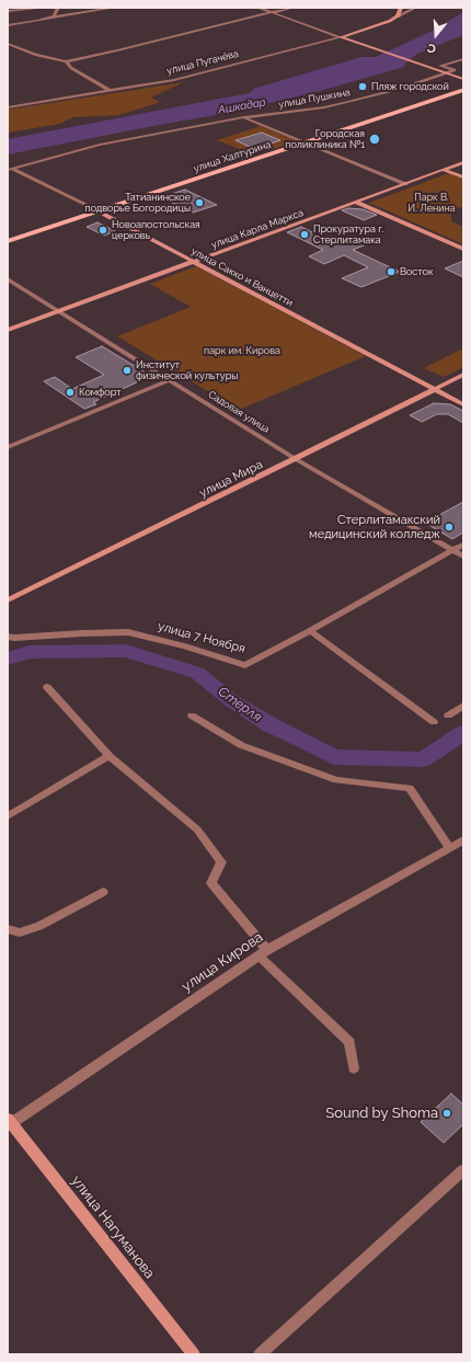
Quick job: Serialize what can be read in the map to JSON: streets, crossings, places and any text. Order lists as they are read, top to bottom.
{
  "streets": {
    "main road": ["улица Халтурина"],
    "street": [
      "улица Пугачёва",
      "улица Пушкина",
      "улица Карла Маркса",
      "улица Сакко и Ванцетти",
      "Садовая улица",
      "улица Мира",
      "улица 7 Ноября",
      "улица Кирова",
      "улица Нагуманова"
    ]
  },
  "crossings": [
    ["улица Пушкина", "улица Сакко и Ванцетти"],
    ["улица Халтурина", "улица Сакко и Ванцетти"],
    ["улица Карла Маркса", "улица Сакко и Ванцетти"],
    ["улица Карла Маркса", "Садовая улица"],
    ["улица Сакко и Ванцетти", "улица Мира"],
    ["Садовая улица", "улица Мира"],
    ["Садовая улица", "улица 7 Ноября"],
    ["улица Кирова", "улица Нагуманова"]
  ],
  "water": ["Ашкадар", "Стерля"],
  "parks": ["Парк В. И. Ленина", "парк им. Кирова"],
  "places": [
    "Пляж городской",
    "Городская поликлиника №1",
    "Татианинское подворье Богородицы",
    "Новоапостольская церковь",
    "Прокуратура г. Стерлитамака",
    "Восток",
    "Институт физической культуры",
    "Комфорт",
    "Стерлитамакский медицинский колледж",
    "Sound by Shoma"
  ],
  "north": "bottom"
}
